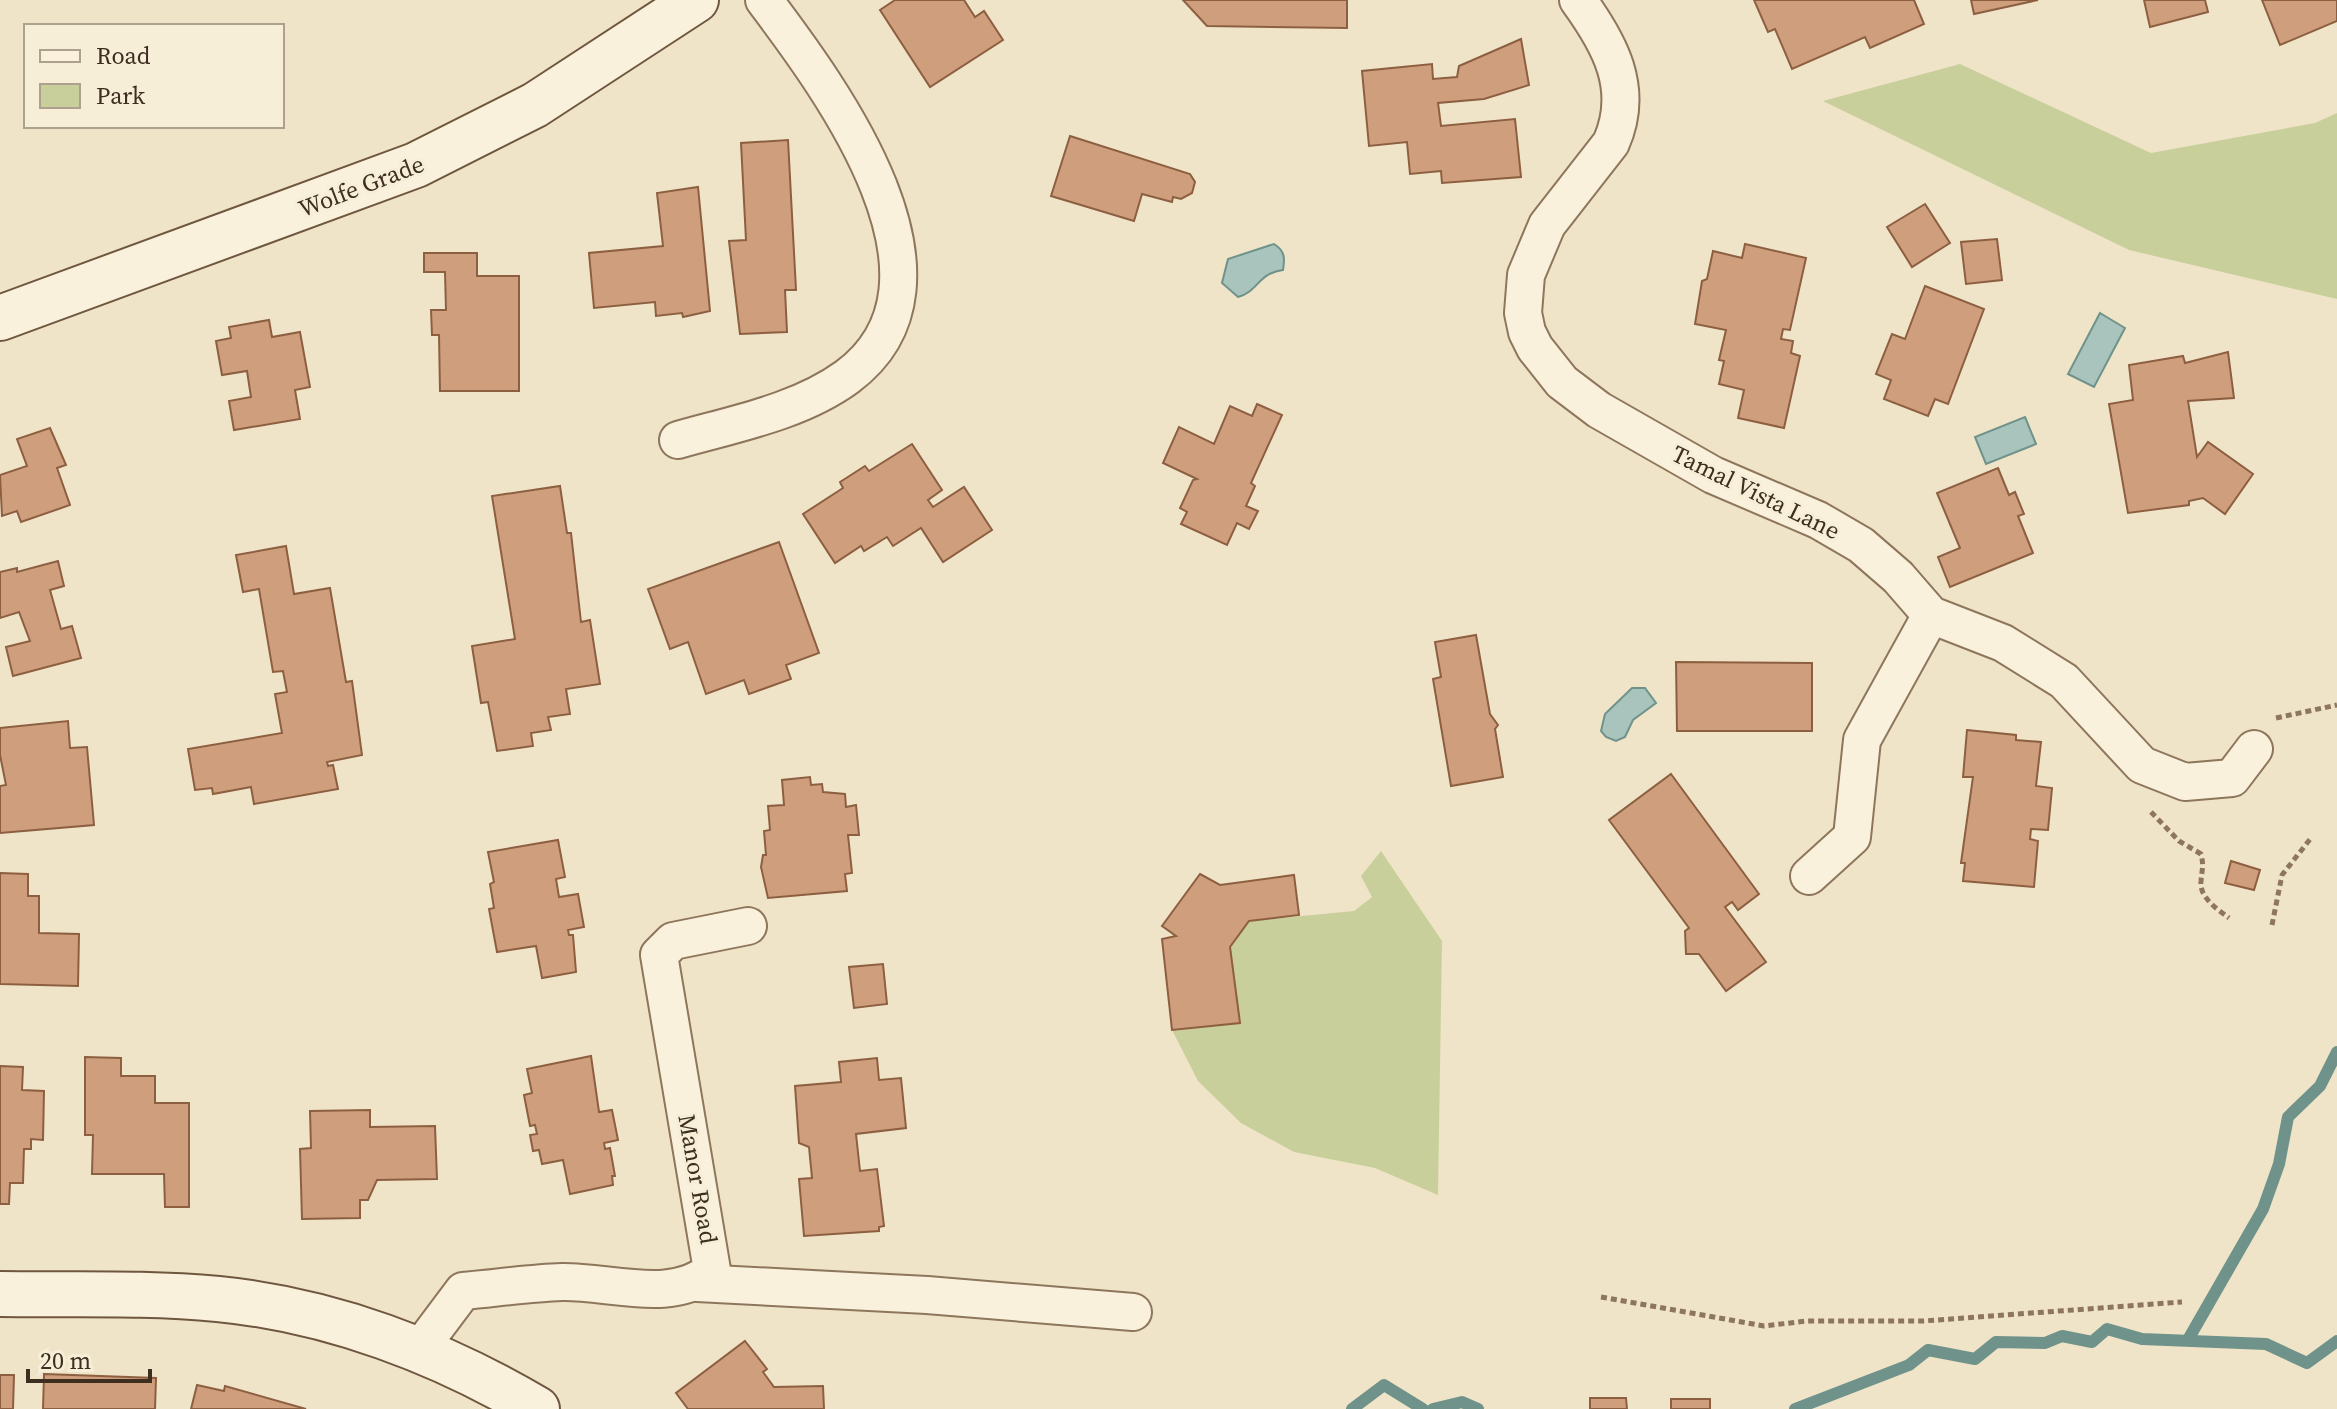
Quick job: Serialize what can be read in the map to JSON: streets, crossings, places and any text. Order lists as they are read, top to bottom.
{
  "streets": {
    "street": ["Wolfe Grade", "Tamal Vista Lane", "Manor Road"]
  },
  "legend": ["Road", "Park"],
  "scale_bar": "20 m"
}
